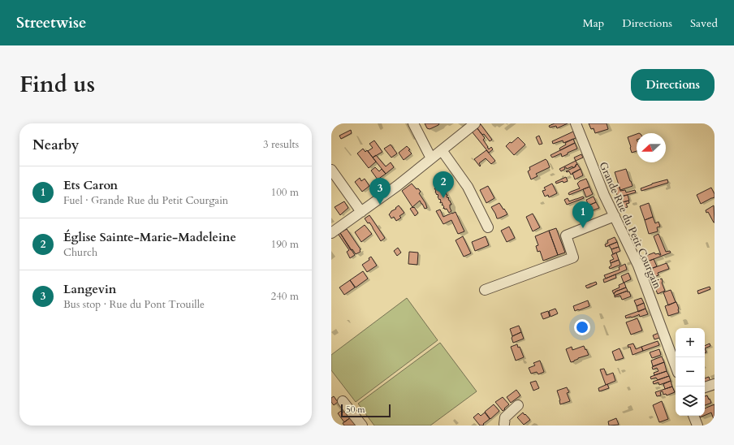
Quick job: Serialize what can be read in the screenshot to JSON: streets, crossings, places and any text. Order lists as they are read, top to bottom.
{
  "streets": {
    "street": ["Grande Rue du Petit Courgain"]
  },
  "scale_bar": "50 m",
  "north": "left",
  "page": {
    "header": "Streetwise",
    "nav": ["Map", "Directions", "Saved"],
    "title": "Find us",
    "buttons": "Directions",
    "heading": ["Nearby", "3 results"],
    "list": [
      {
        "mark": "1",
        "name": "Ets Caron",
        "note": "Fuel · Grande Rue du Petit Courgain",
        "value": "100 m"
      },
      {
        "mark": "2",
        "name": "Église Sainte-Marie-Madeleine",
        "note": "Church",
        "value": "190 m"
      },
      {
        "mark": "3",
        "name": "Langevin",
        "note": "Bus stop · Rue du Pont Trouille",
        "value": "240 m"
      }
    ],
    "pins": ["2", "3", "1"],
    "map_buttons": ["+", "−"],
    "scale": "50 m"
  }
}
